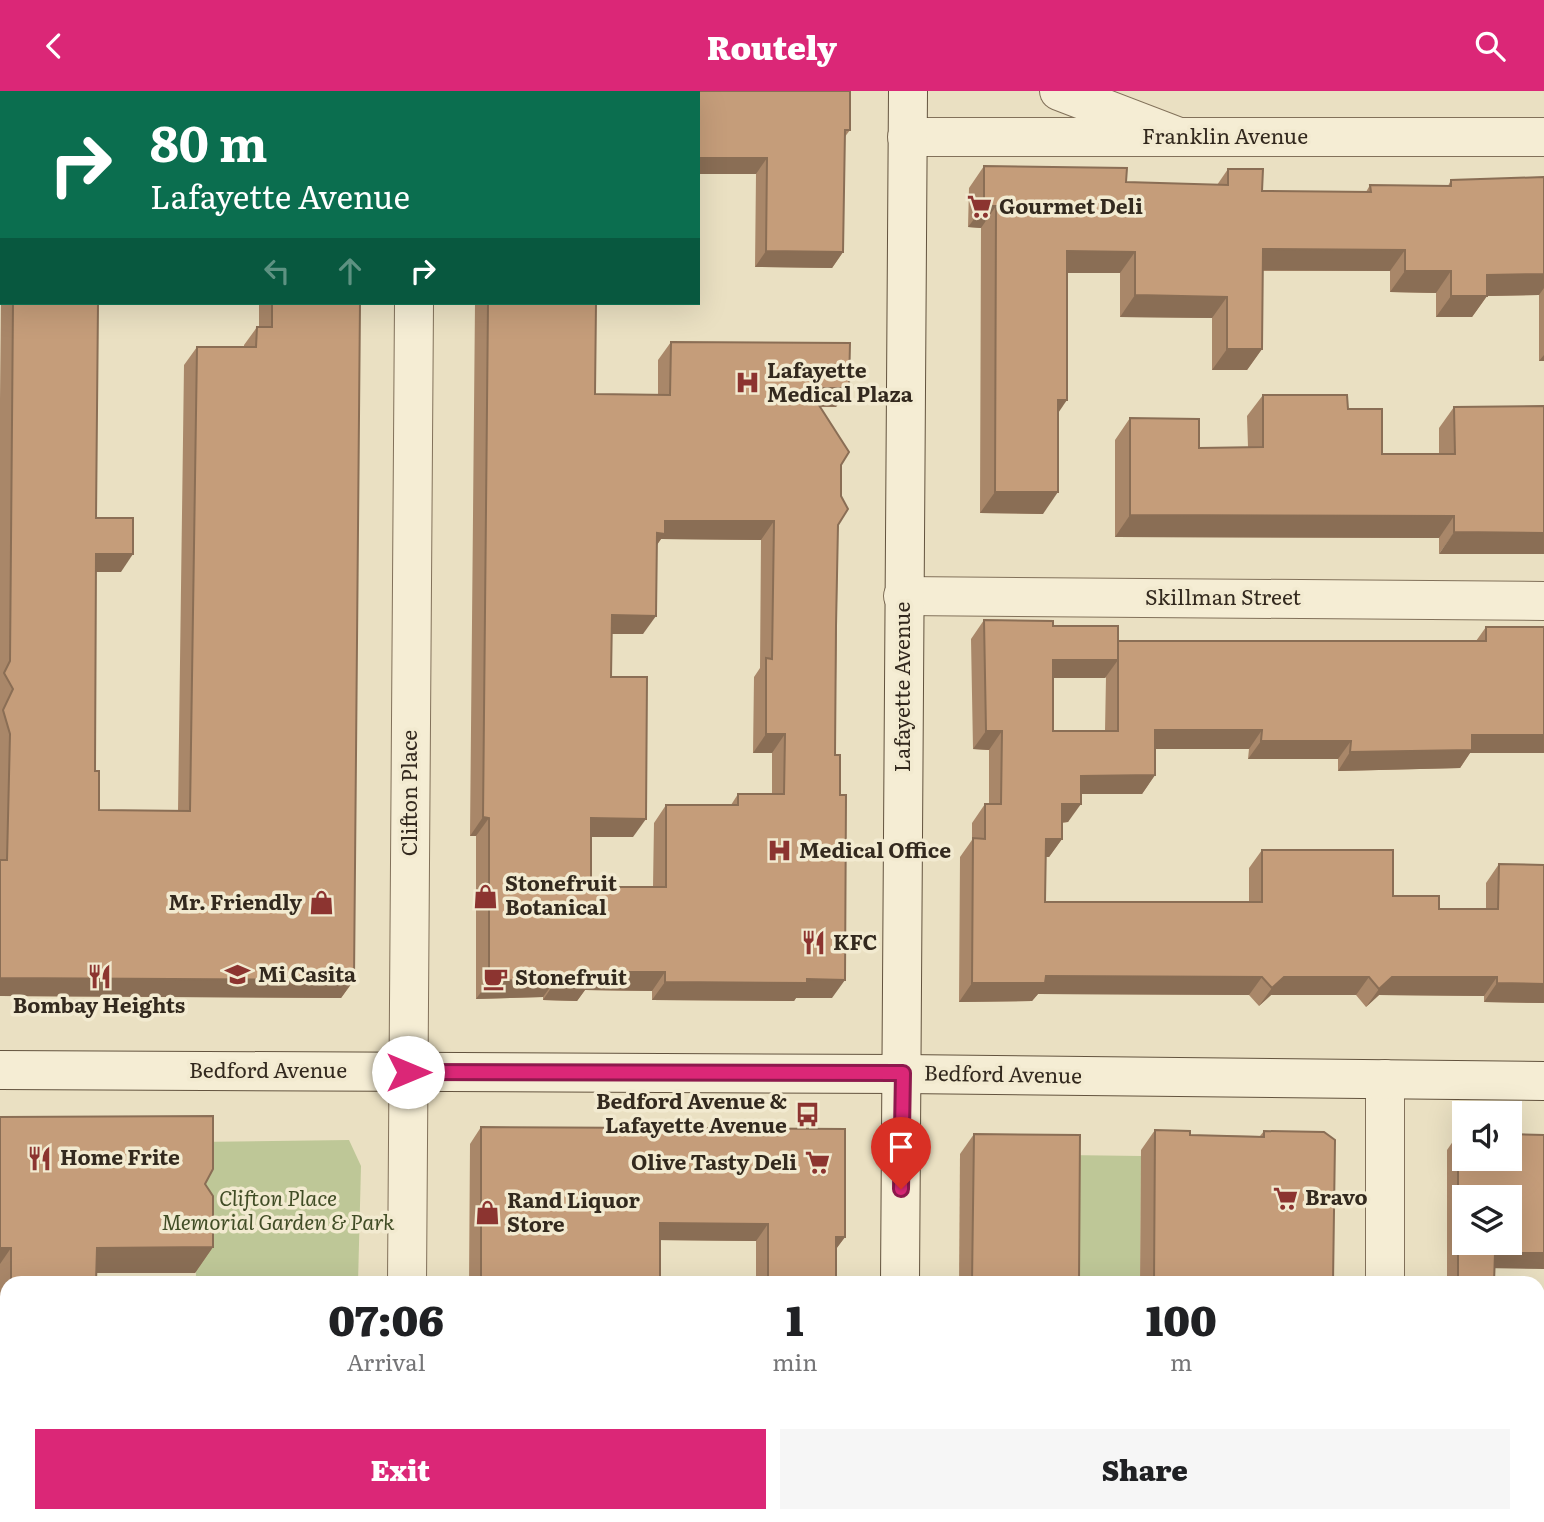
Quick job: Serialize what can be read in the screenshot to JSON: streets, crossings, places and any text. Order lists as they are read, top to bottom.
{
  "streets": {
    "main road": [
      "Franklin Avenue",
      "Skillman Street",
      "Lafayette Avenue",
      "Clifton Place",
      "Bedford Avenue"
    ]
  },
  "crossings": [
    ["Franklin Avenue", "Lafayette Avenue"],
    ["Skillman Street", "Lafayette Avenue"],
    ["Lafayette Avenue", "Bedford Avenue"],
    ["Clifton Place", "Bedford Avenue"]
  ],
  "parks": ["Clifton Place Memorial Garden & Park"],
  "places": {
    "supermarket": ["Gourmet Deli", "Olive Tasty Deli", "Bravo"],
    "hospital": ["Lafayette Medical Plaza", "Medical Office"],
    "shop": ["Stonefruit Botanical", "Mr. Friendly", "Rand Liquor Store"],
    "restaurant": ["KFC", "Bombay Heights", "Home Frite"],
    "school or university": ["Mi Casita"],
    "cafe": ["Stonefruit"],
    "bus stop": ["Bedford Avenue & Lafayette Avenue"]
  },
  "page": {
    "header": "Routely",
    "turn": ["80 m", "Lafayette Avenue"],
    "eta": [
      "07:06",
      "Arrival",
      "1",
      "min",
      "100",
      "m"
    ],
    "buttons": ["Exit", "Share"]
  }
}
